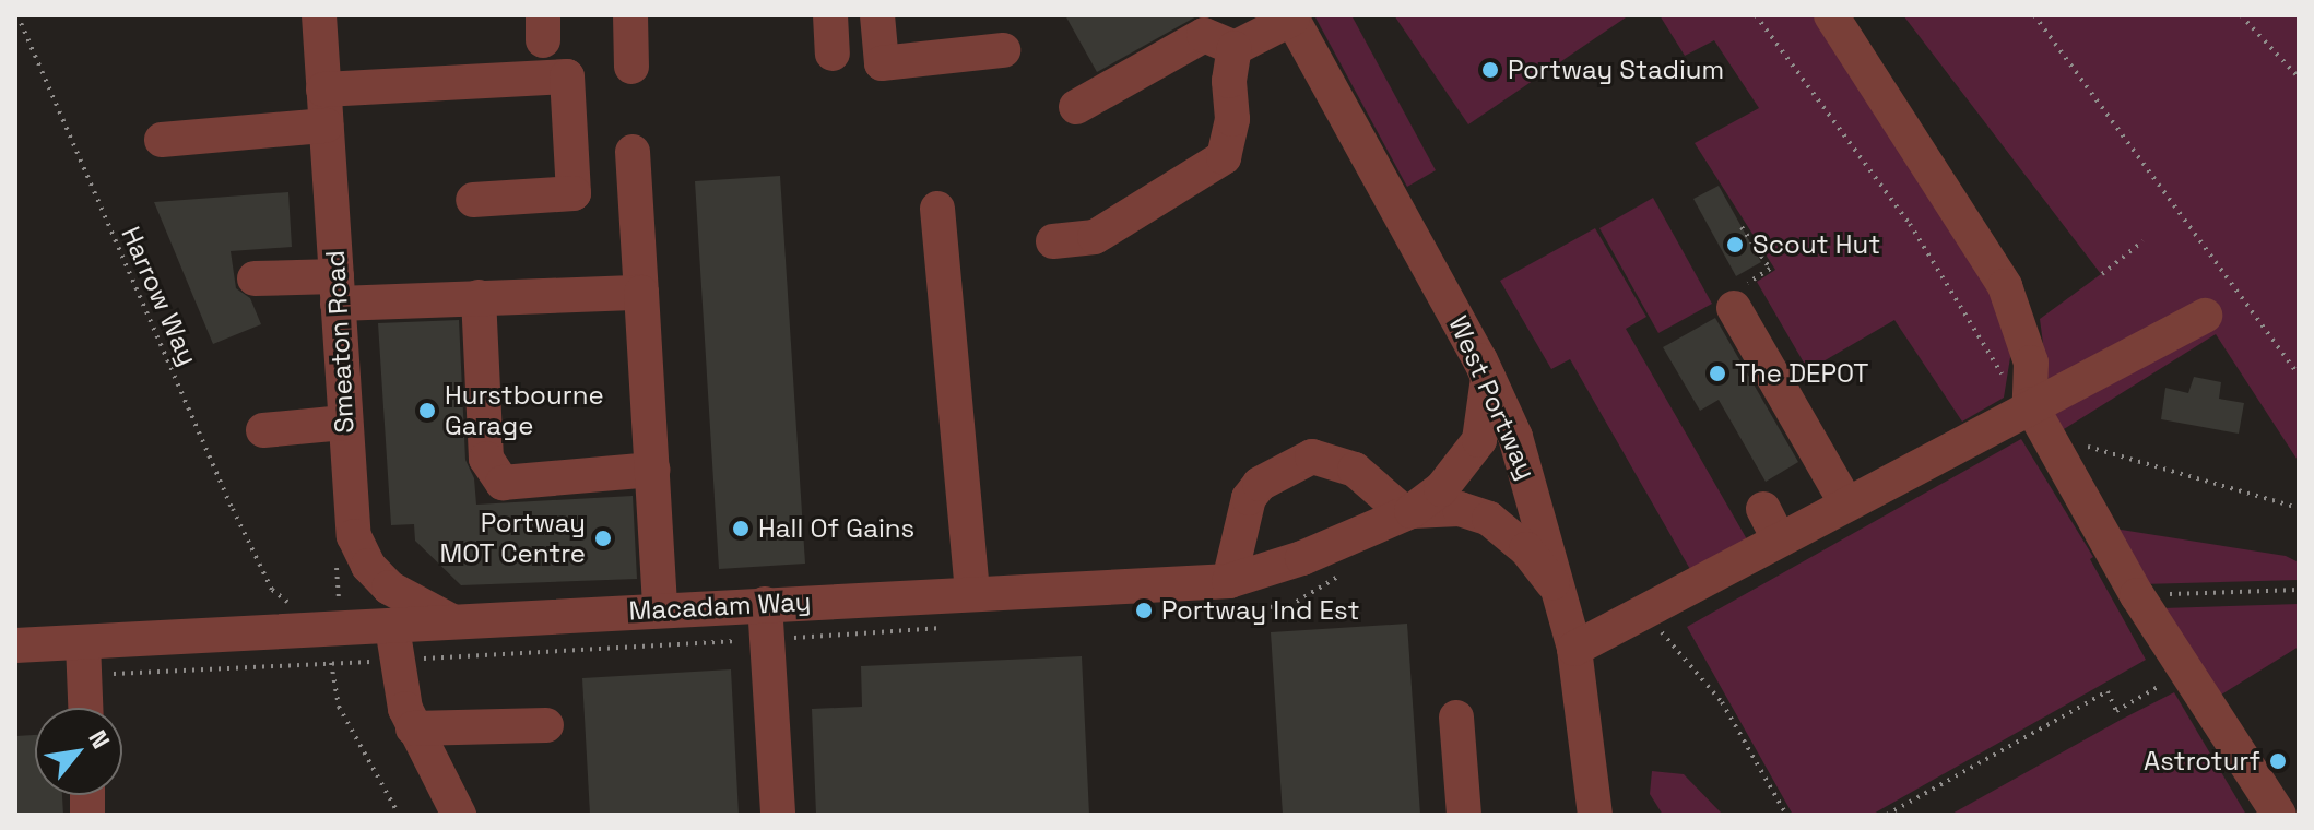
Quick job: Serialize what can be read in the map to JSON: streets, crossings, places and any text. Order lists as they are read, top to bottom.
{
  "streets": {
    "street": ["Smeaton Road", "West Portway", "Macadam Way"],
    "path": ["Harrow Way"]
  },
  "crossings": [
    ["Smeaton Road", "Macadam Way"]
  ],
  "places": [
    "Portway Stadium",
    "Scout Hut",
    "The DEPOT",
    "Hurstbourne Garage",
    "Hall Of Gains",
    "Portway MOT Centre",
    "Portway Ind Est",
    "Astroturf"
  ],
  "north": "top right"
}
